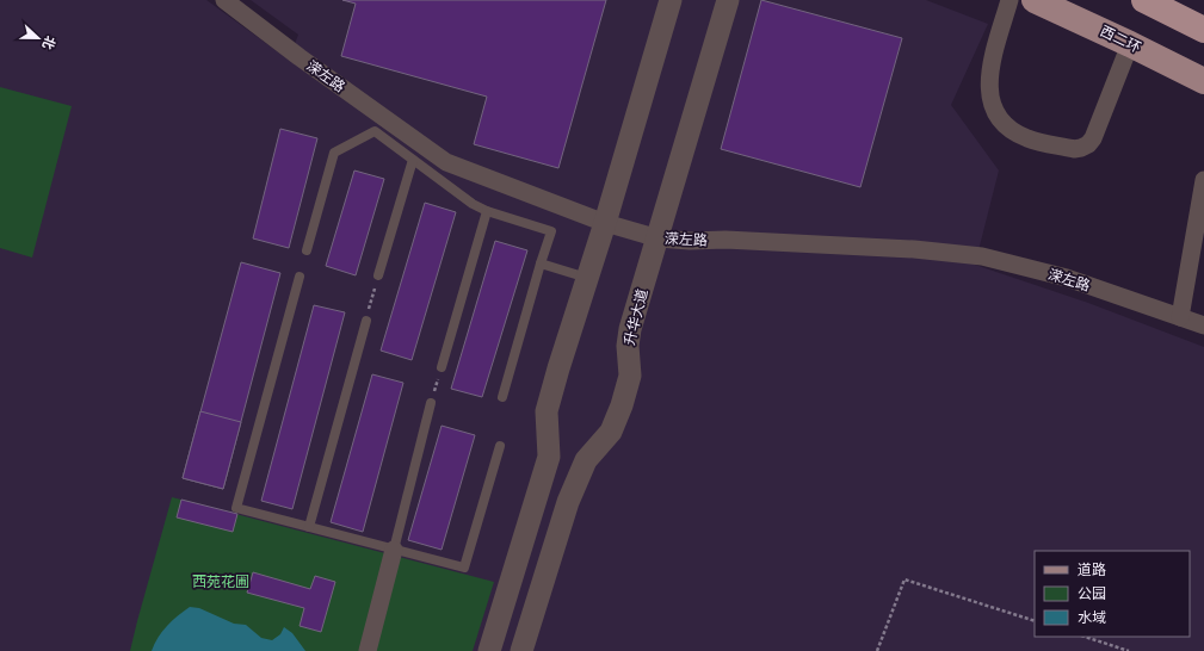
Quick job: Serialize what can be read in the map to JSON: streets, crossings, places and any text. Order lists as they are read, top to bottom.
{
  "streets": {
    "main road": ["西二环"],
    "street": ["溁左路", "升华大道"]
  },
  "crossings": [
    ["溁左路", "升华大道"]
  ],
  "parks": ["西苑花圃"],
  "legend": ["道路", "公园", "水域"],
  "north": "right"
}
